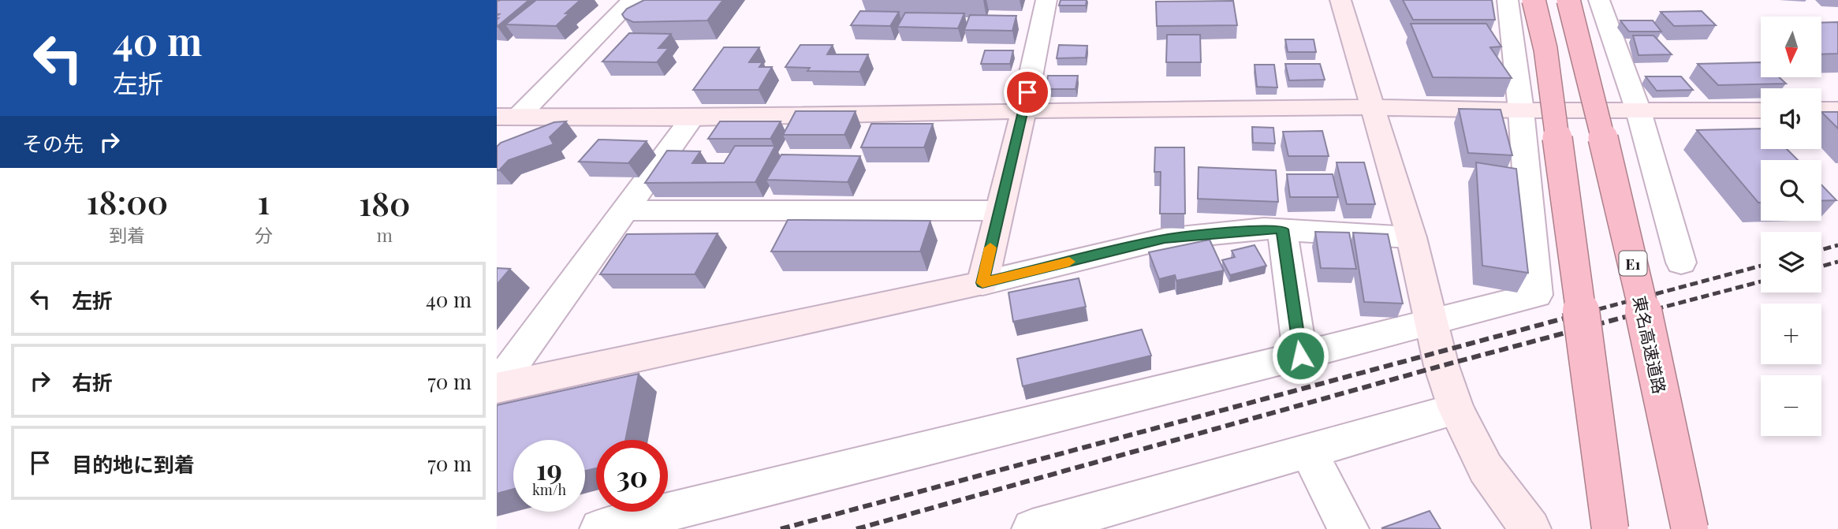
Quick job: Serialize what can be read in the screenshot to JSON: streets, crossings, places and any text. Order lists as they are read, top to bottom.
{
  "streets": {
    "highway": ["E1", "東名高速道路"]
  },
  "north": "bottom",
  "page": {
    "turn": ["40 m", "左折"],
    "map_buttons": ["+", "−"],
    "then": "その先",
    "eta": [
      "18:00",
      "到着",
      "1",
      "分",
      "180",
      "m"
    ],
    "list": [
      {
        "name": "左折",
        "value": "40 m"
      },
      {
        "name": "右折",
        "value": "70 m"
      },
      {
        "name": "目的地に到着",
        "value": "70 m"
      }
    ],
    "speed": "19 km/h",
    "limit": "30"
  }
}
